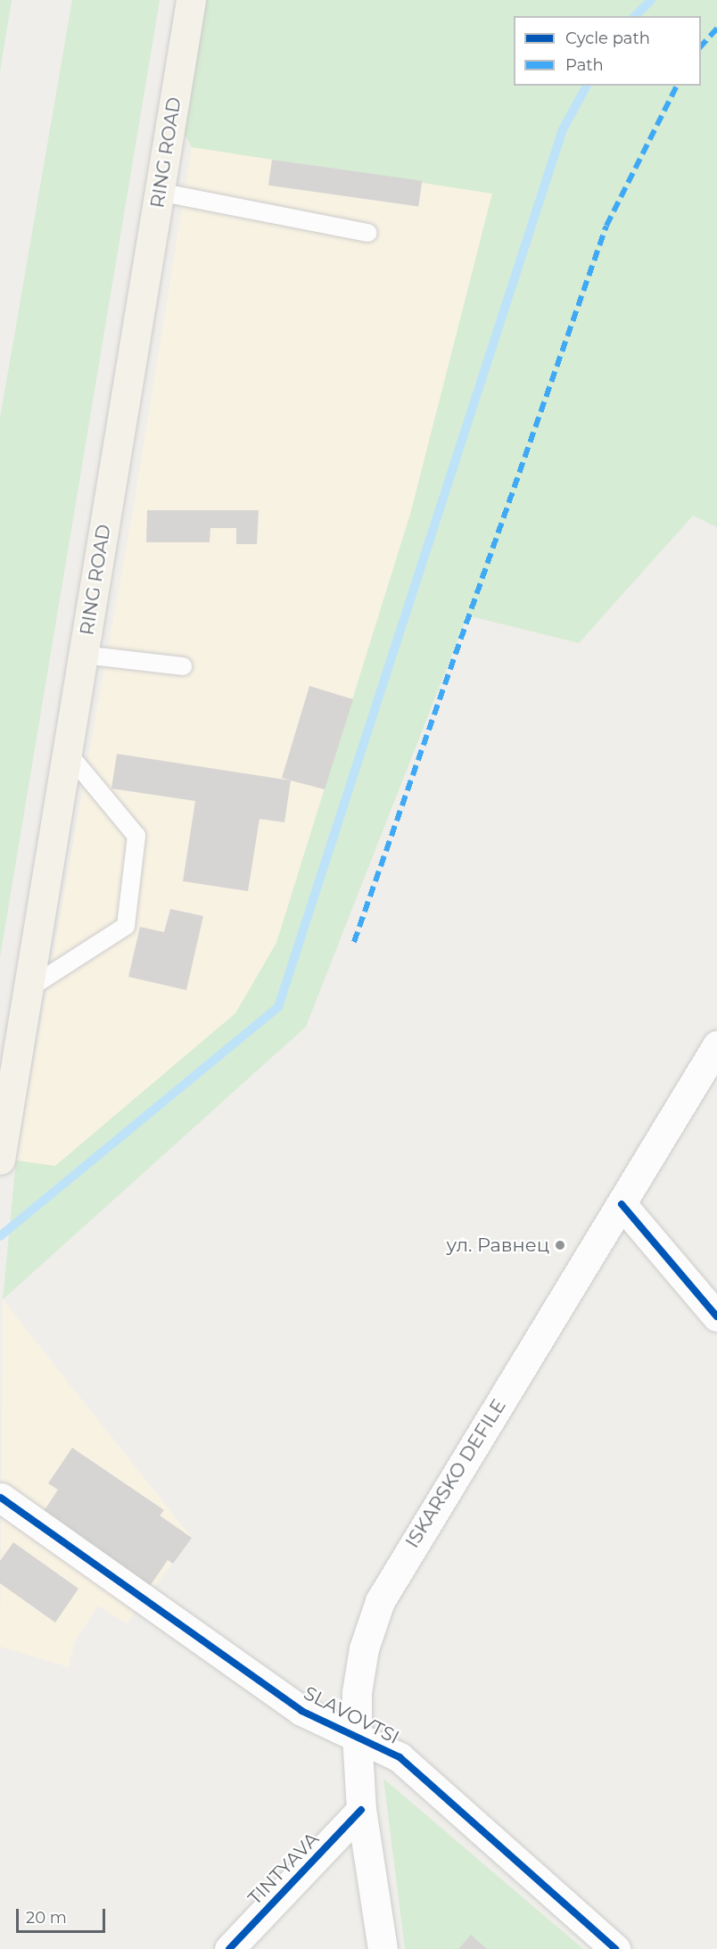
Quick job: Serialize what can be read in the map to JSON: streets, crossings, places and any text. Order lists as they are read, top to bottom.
{
  "streets": {
    "main road": ["RING ROAD"],
    "street": ["ISKARSKO DEFILE", "SLAVOVTSI", "TINTYAVA"]
  },
  "crossings": [
    ["ISKARSKO DEFILE", "SLAVOVTSI"],
    ["ISKARSKO DEFILE", "TINTYAVA"]
  ],
  "places": ["ул. Равнец"],
  "legend": ["Cycle path", "Path"],
  "scale_bar": "20 m"
}
